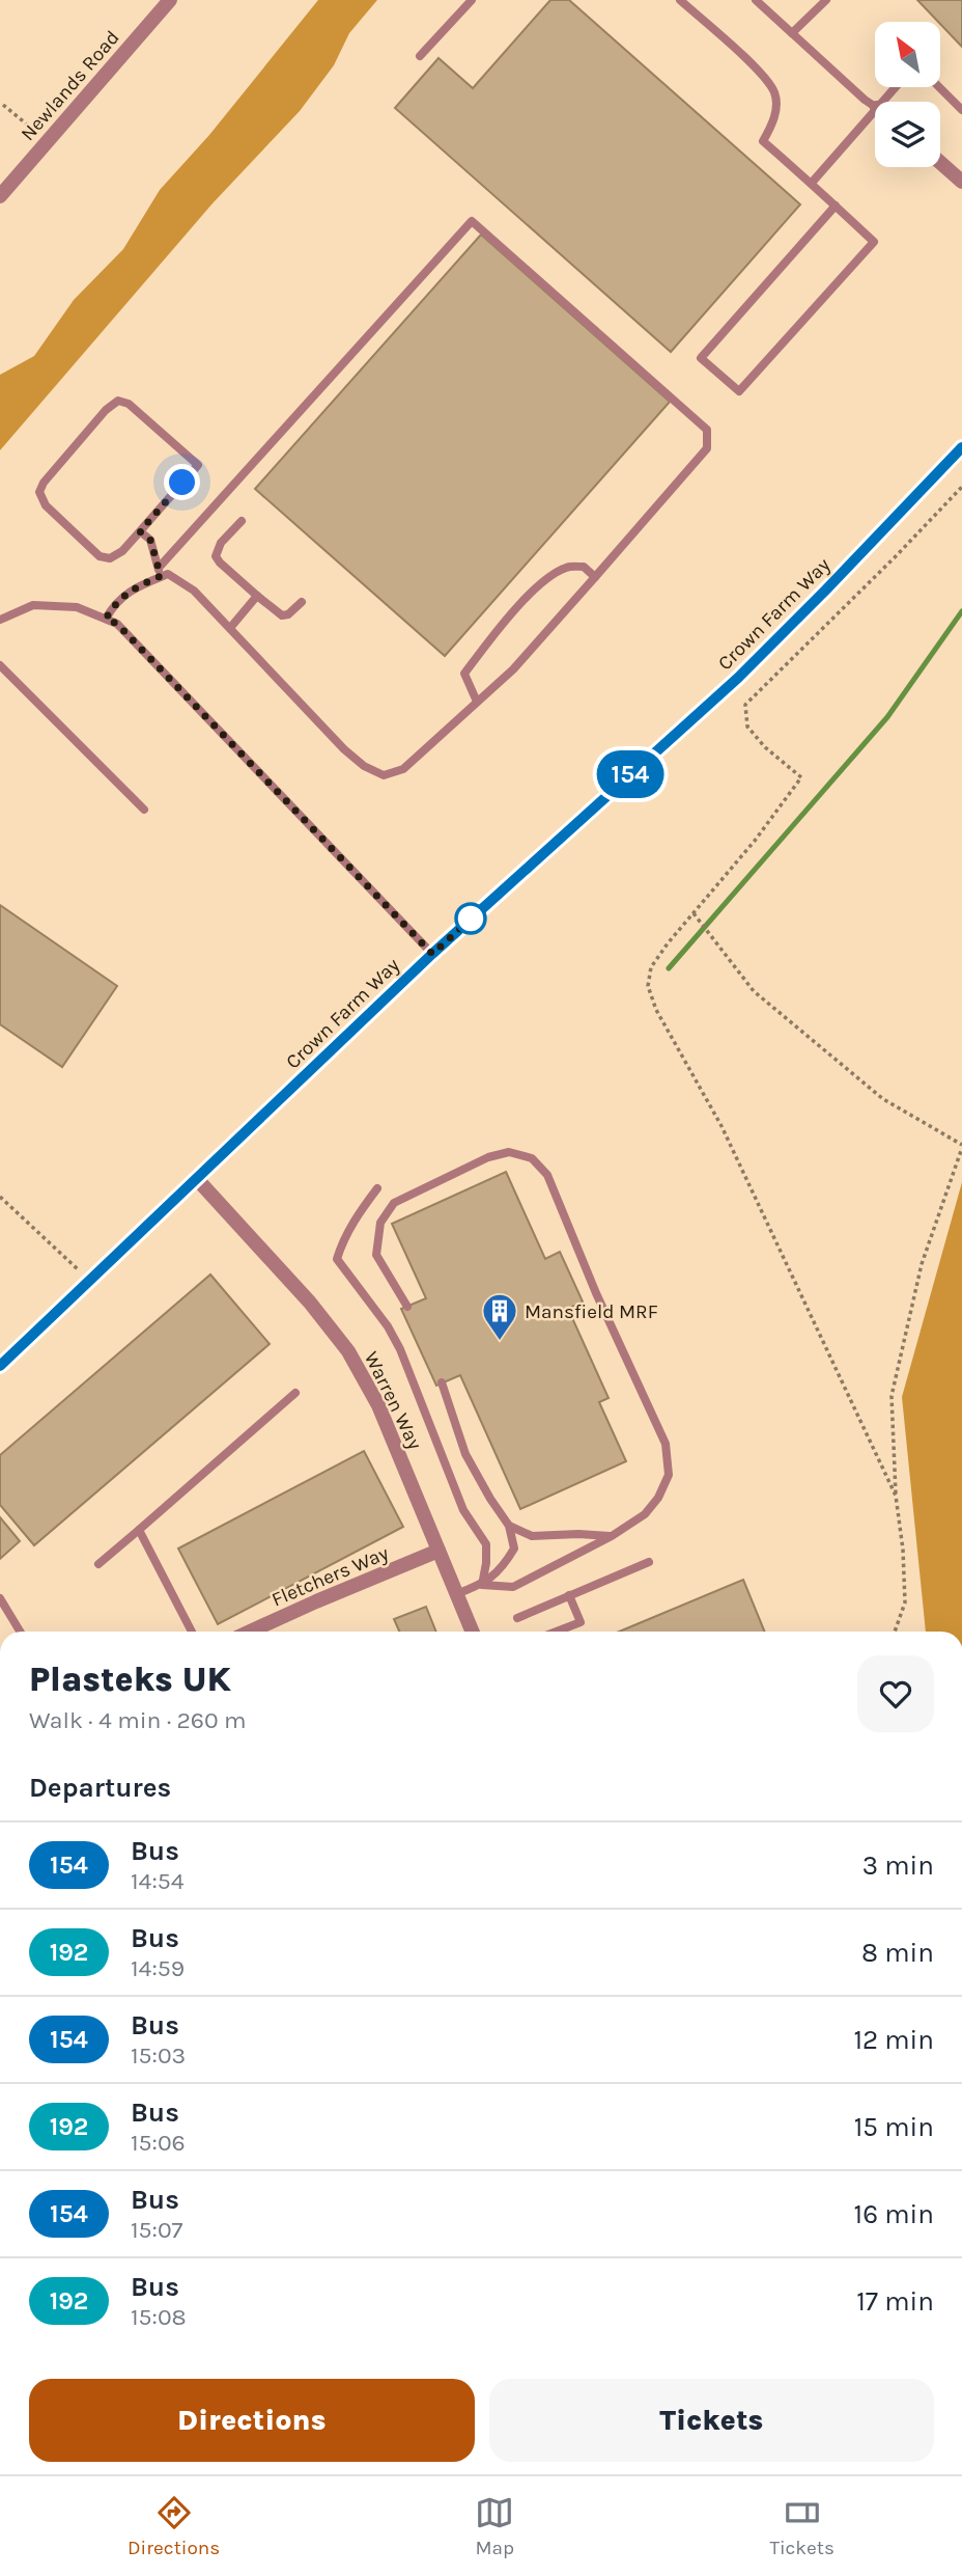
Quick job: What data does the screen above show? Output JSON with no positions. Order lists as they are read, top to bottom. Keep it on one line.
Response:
{"streets":{"street":["Newlands Road","Crown Farm Way","Warren Way","Fletchers Way"]},"crossings":[["Crown Farm Way","Warren Way"],["Warren Way","Fletchers Way"]],"places":{"building":["Mansfield MRF"]},"lines":["bus line 154"],"north":"top left","page":{"on_map":"154","heading":[["Plasteks UK","Walk · 4 min · 260 m"],"Departures"],"list":[{"mark":"154","name":"Bus","note":"14:54","value":"3 min"},{"mark":"192","name":"Bus","note":"14:59","value":"8 min"},{"mark":"154","name":"Bus","note":"15:03","value":"12 min"},{"mark":"192","name":"Bus","note":"15:06","value":"15 min"},{"mark":"154","name":"Bus","note":"15:07","value":"16 min"},{"mark":"192","name":"Bus","note":"15:08","value":"17 min"}],"buttons":["Directions","Tickets"],"tabs":["Directions","Map","Tickets"]}}
